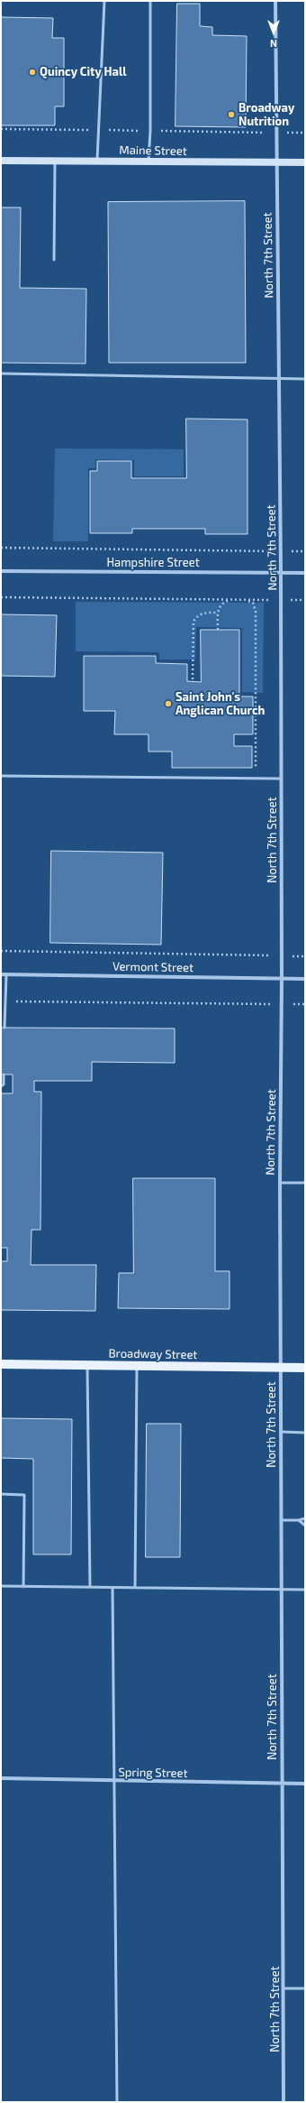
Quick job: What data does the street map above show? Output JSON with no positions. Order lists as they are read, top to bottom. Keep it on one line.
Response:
{"streets":{"main road":["Broadway Street"],"street":["Maine Street","North 7th Street","Hampshire Street","Vermont Street","Spring Street"]},"crossings":[["Maine Street","North 7th Street"],["North 7th Street","Hampshire Street"],["North 7th Street","Vermont Street"],["North 7th Street","Broadway Street"],["North 7th Street","Spring Street"]],"places":["Quincy City Hall","Broadway Nutrition","Saint John's Anglican Church"],"north":"bottom"}
